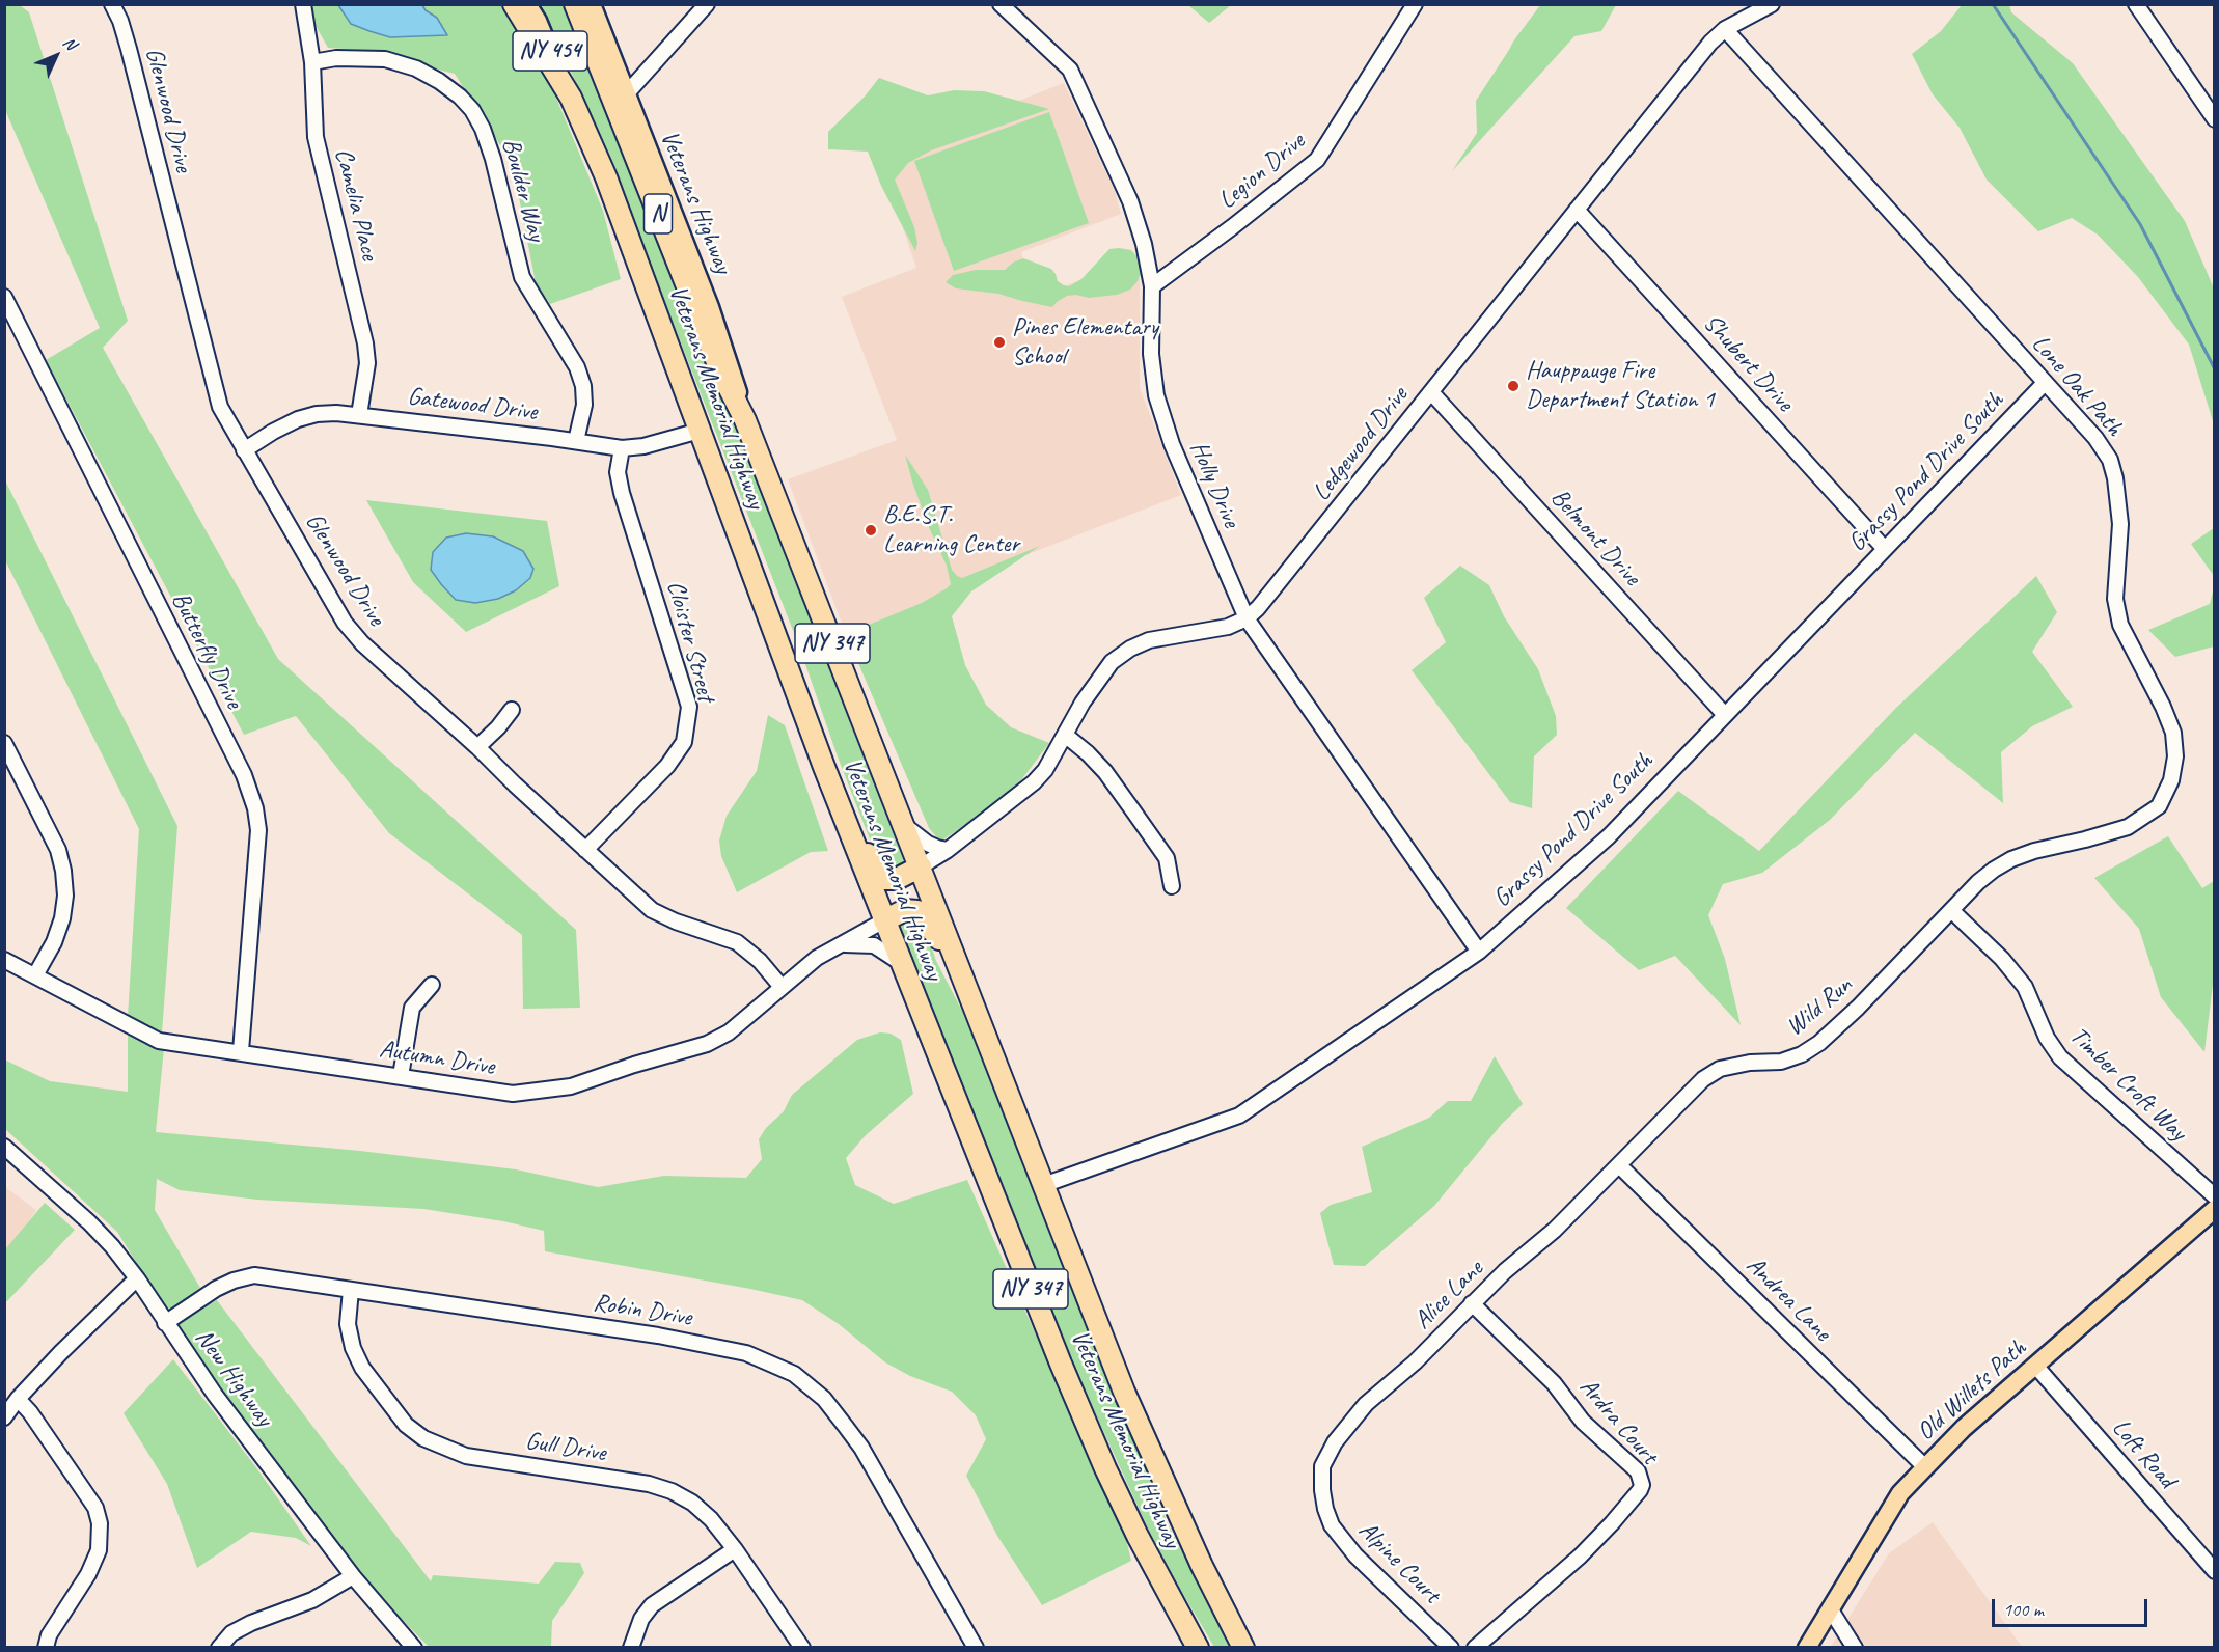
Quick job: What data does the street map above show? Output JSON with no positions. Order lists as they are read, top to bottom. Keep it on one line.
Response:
{"streets":{"highway":["N","Veterans Memorial Highway","NY 347"],"main road":["NY 454","Veterans Highway","Old Willets Path"],"street":["Glenwood Drive","Legion Drive","Boulder Way","Camelia Place","Shubert Drive","Lone Oak Path","Gatewood Drive","Ledgewood Drive","Grassy Pond Drive South","Holly Drive","Belmont Drive","Cloister Street","Butterfly Drive","Wild Run","Autumn Drive","Timber Croft Way","Alice Lane","Andrea Lane","Robin Drive","New Highway","Ardra Court","Gull Drive","Loft Road","Alpine Court"]},"crossings":[["NY 454","Veterans Memorial Highway"],["Glenwood Drive","Gatewood Drive"],["Glenwood Drive","Cloister Street"],["Glenwood Drive","Autumn Drive"],["Legion Drive","Holly Drive"],["Boulder Way","Camelia Place"],["Boulder Way","Gatewood Drive"],["Veterans Highway","N"],["Veterans Highway","Veterans Memorial Highway"],["Camelia Place","Gatewood Drive"],["N","Veterans Memorial Highway"],["Shubert Drive","Ledgewood Drive"],["Shubert Drive","Grassy Pond Drive South"],["Lone Oak Path","Ledgewood Drive"],["Lone Oak Path","Grassy Pond Drive South"],["Lone Oak Path","Wild Run"],["Veterans Memorial Highway","Gatewood Drive"],["Veterans Memorial Highway","Ledgewood Drive"],["Veterans Memorial Highway","Grassy Pond Drive South"],["Veterans Memorial Highway","Autumn Drive"],["Gatewood Drive","Cloister Street"],["Ledgewood Drive","Holly Drive"],["Ledgewood Drive","Belmont Drive"],["Grassy Pond Drive South","Holly Drive"],["Grassy Pond Drive South","Belmont Drive"],["Butterfly Drive","Autumn Drive"],["Wild Run","Timber Croft Way"],["Wild Run","Alice Lane"],["Wild Run","Andrea Lane"],["Alice Lane","Andrea Lane"],["Alice Lane","Ardra Court"],["Alice Lane","Alpine Court"],["Andrea Lane","Old Willets Path"],["Robin Drive","New Highway"],["Robin Drive","Gull Drive"],["Old Willets Path","Loft Road"]],"places":["Pines Elementary School","Hauppauge Fire Department Station 1","B.E.S.T. Learning Center"],"scale_bar":"100 m","north":"top right"}
